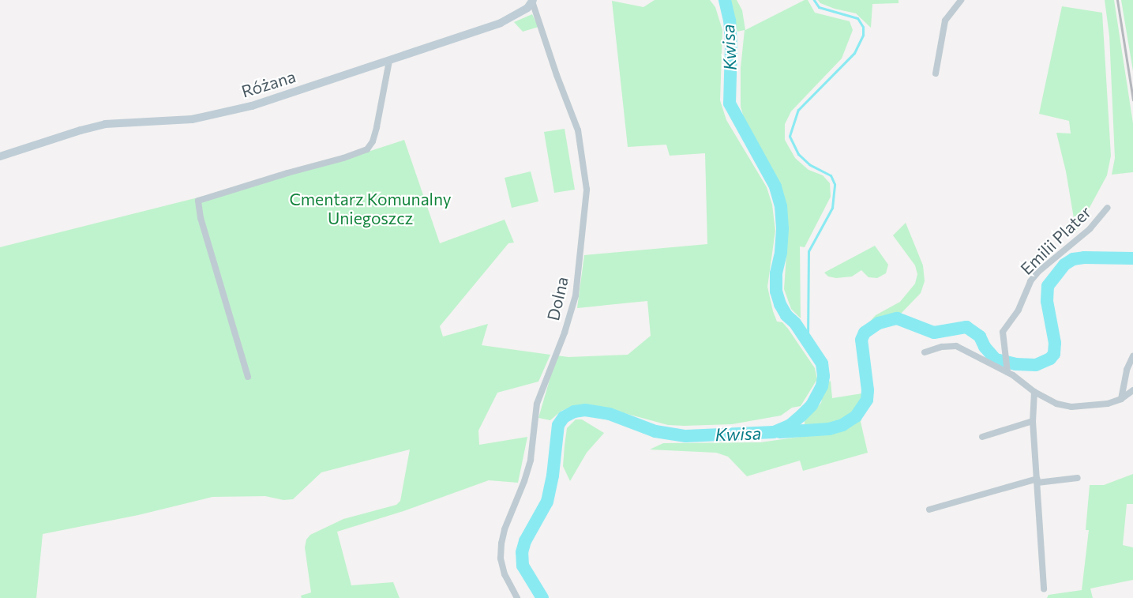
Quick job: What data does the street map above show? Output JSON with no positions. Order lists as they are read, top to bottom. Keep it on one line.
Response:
{"streets":{"street":["Różana","Emilii Plater","Dolna"]},"crossings":[["Różana","Dolna"]],"water":["Kwisa"],"parks":["Cmentarz Komunalny Uniegoszcz"]}
